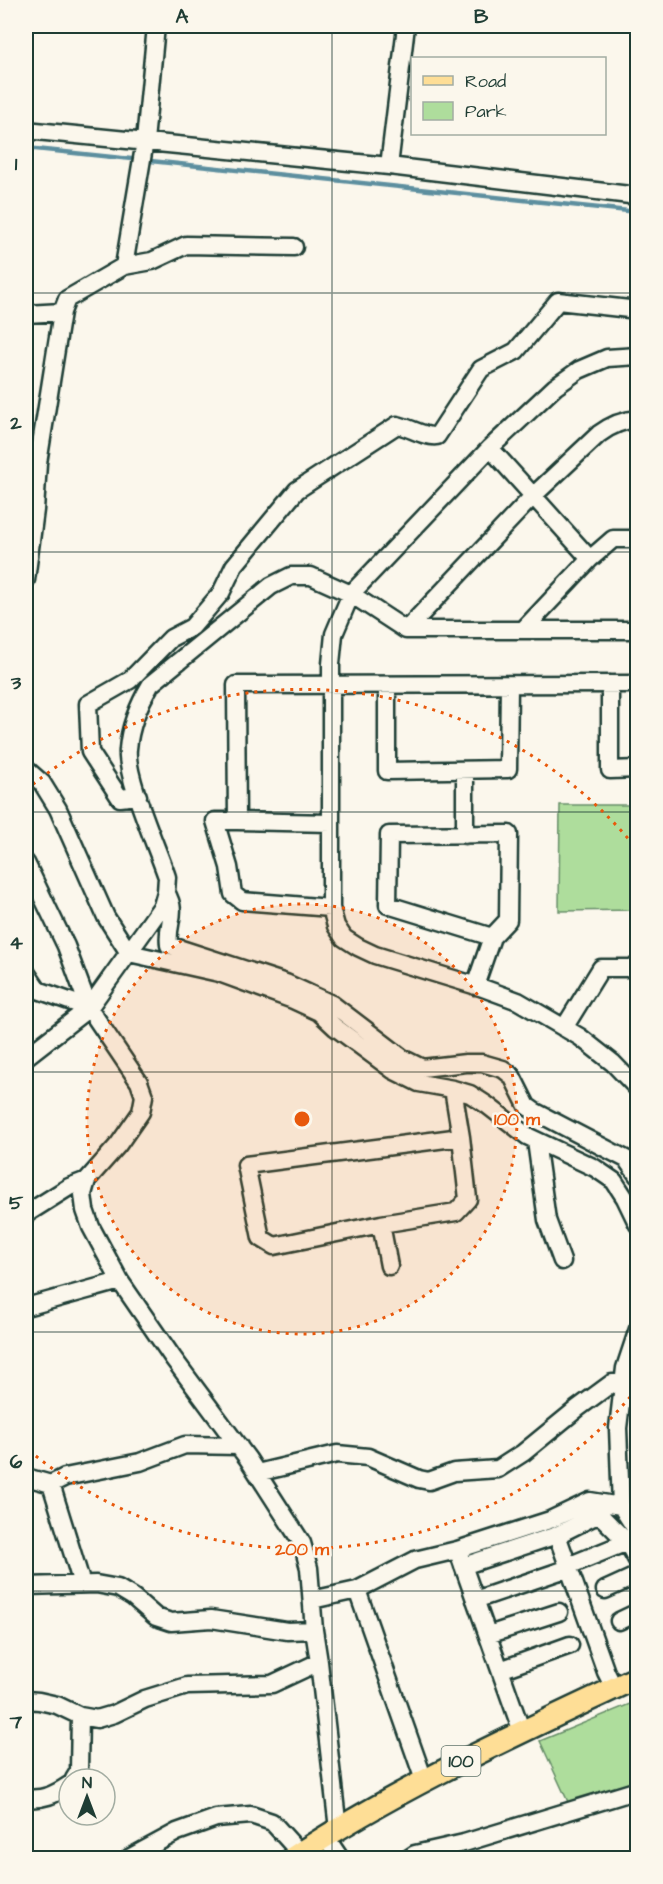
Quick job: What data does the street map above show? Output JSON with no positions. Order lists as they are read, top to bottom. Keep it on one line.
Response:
{"streets":{"main road":["100"]},"legend":["Road","Park"],"north":"top","grid":{"columns":["A","B"],"rows":["1","2","3","4","5","6","7"]},"rings":["100 m","200 m"]}
